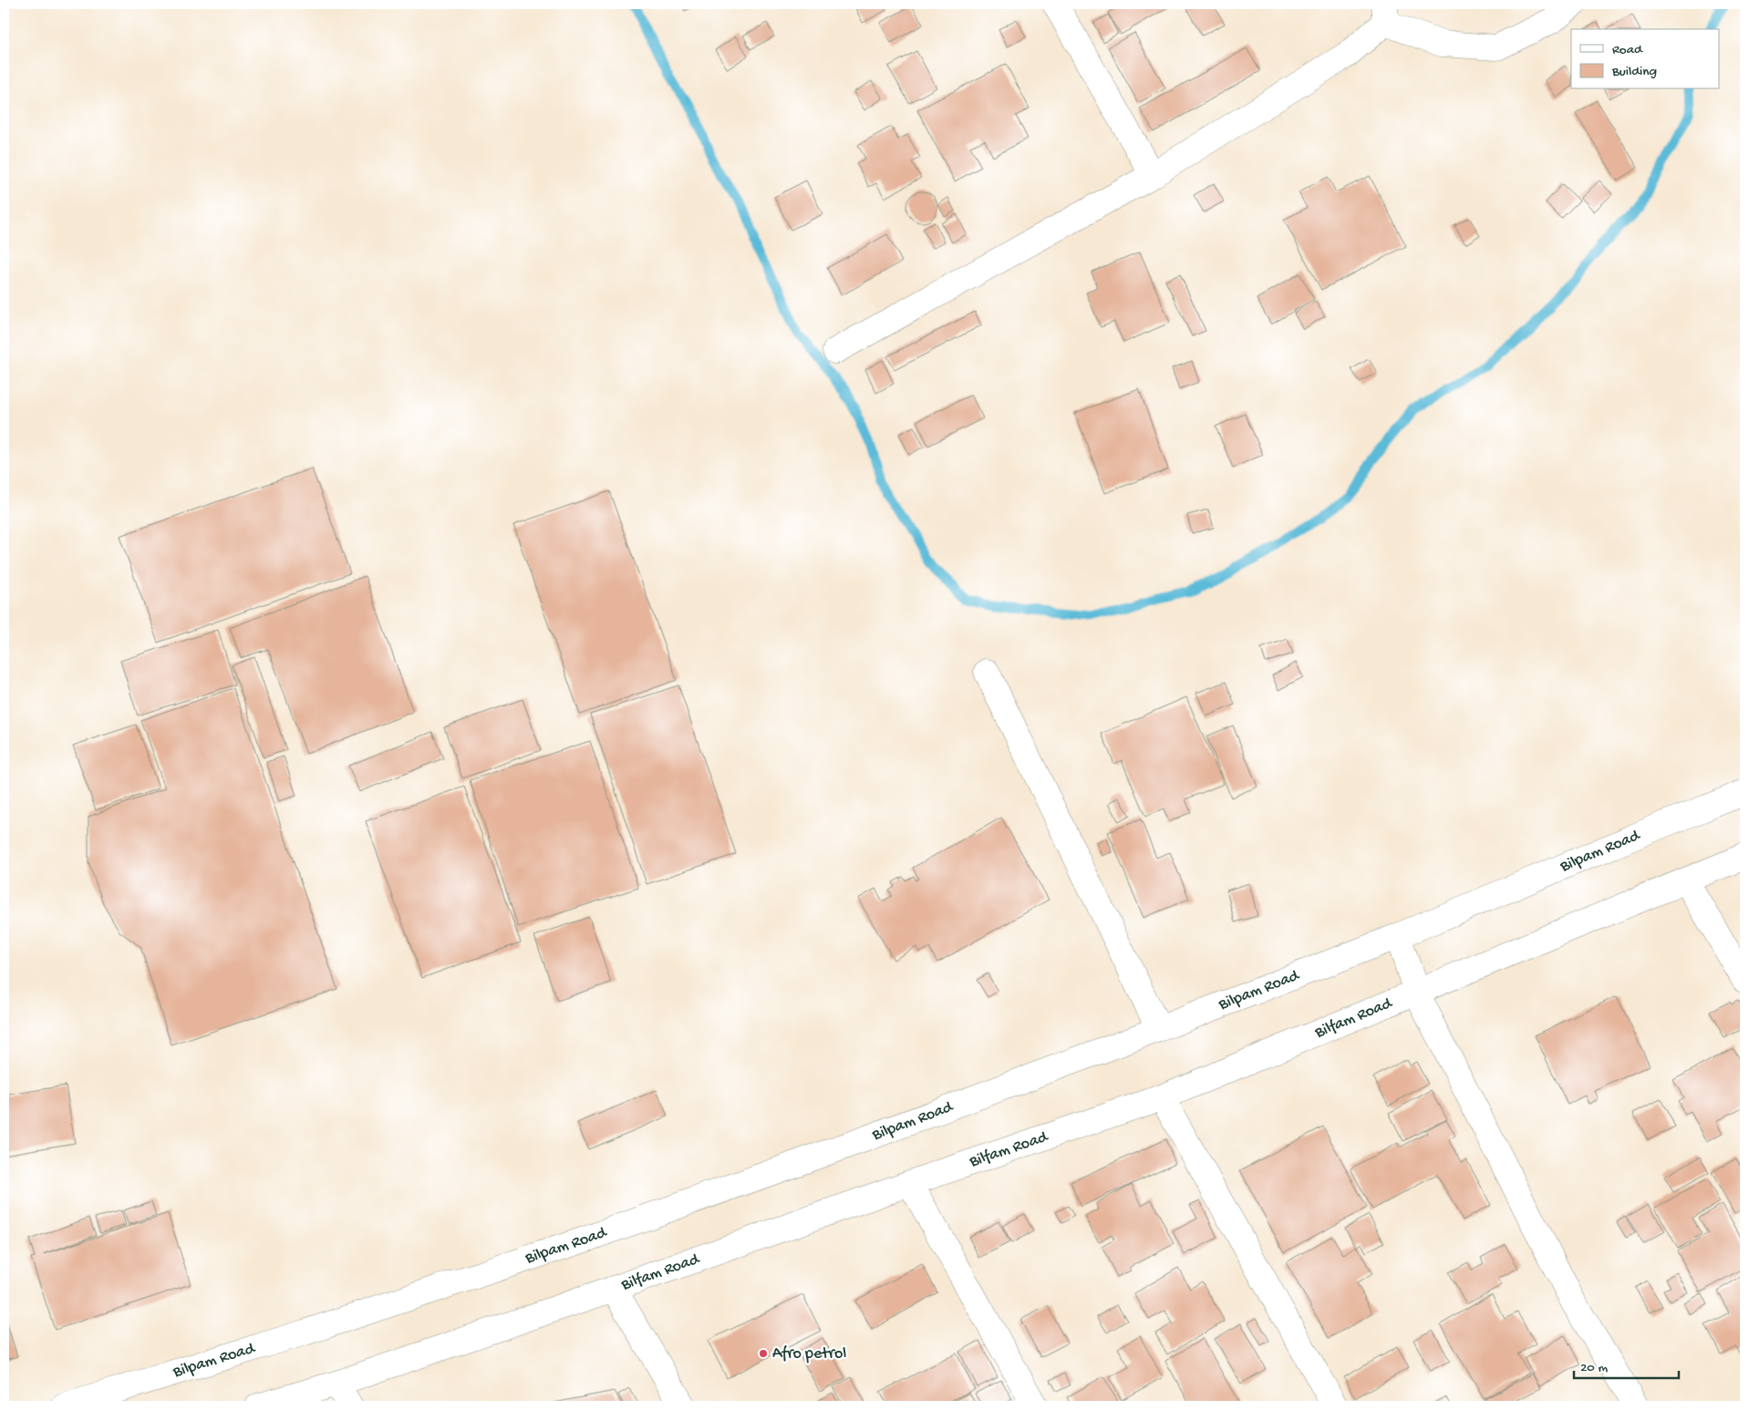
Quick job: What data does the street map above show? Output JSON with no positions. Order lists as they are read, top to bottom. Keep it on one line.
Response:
{"streets":{"main road":["Bilpam Road","Bilfam Road"]},"places":["Afro petrol"],"legend":["Road","Building"],"scale_bar":"20 m"}
